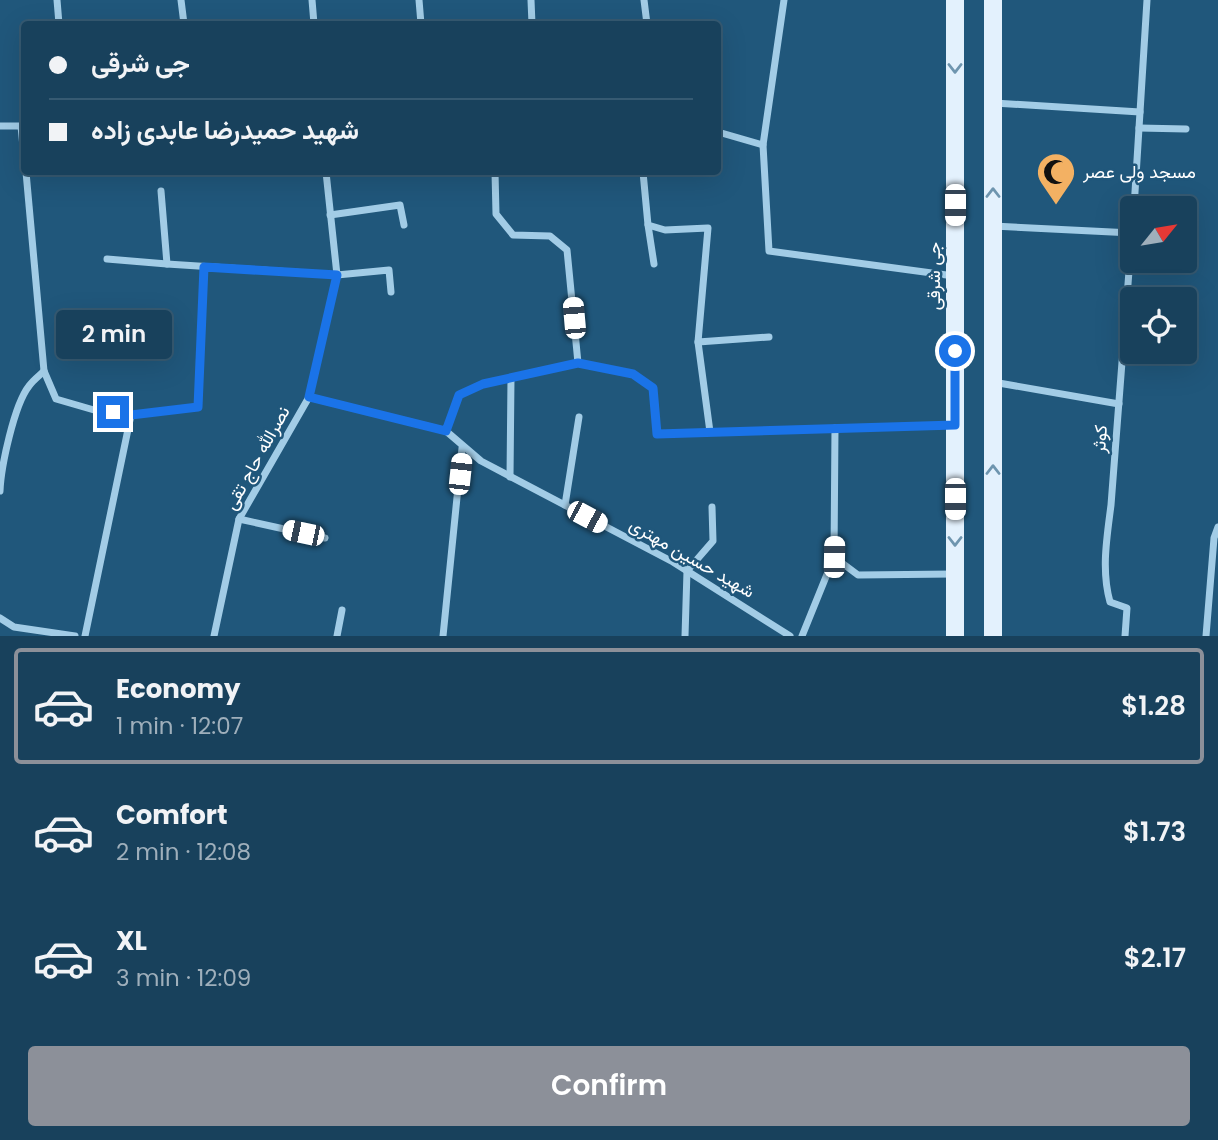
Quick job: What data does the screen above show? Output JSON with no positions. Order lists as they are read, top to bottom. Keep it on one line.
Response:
{"streets":{"main road":["جی شرقی"],"street":["کوثر","نصرالله حاج تقی","شهید حسین مهتری"]},"crossings":[["نصرالله حاج تقی","شهید حسین مهتری"]],"places":{"mosque":["مسجد ولی عصر"]},"north":"top right","page":{"banner":["جی شرقی","شهید حمیدرضا عابدی زاده"],"bubble":"2 min","list":[{"name":"Economy","note":"1 min · 12:07","value":"$1.28"},{"name":"Comfort","note":"2 min · 12:08","value":"$1.73"},{"name":"XL","note":"3 min · 12:09","value":"$2.17"}],"buttons":"Confirm"}}
